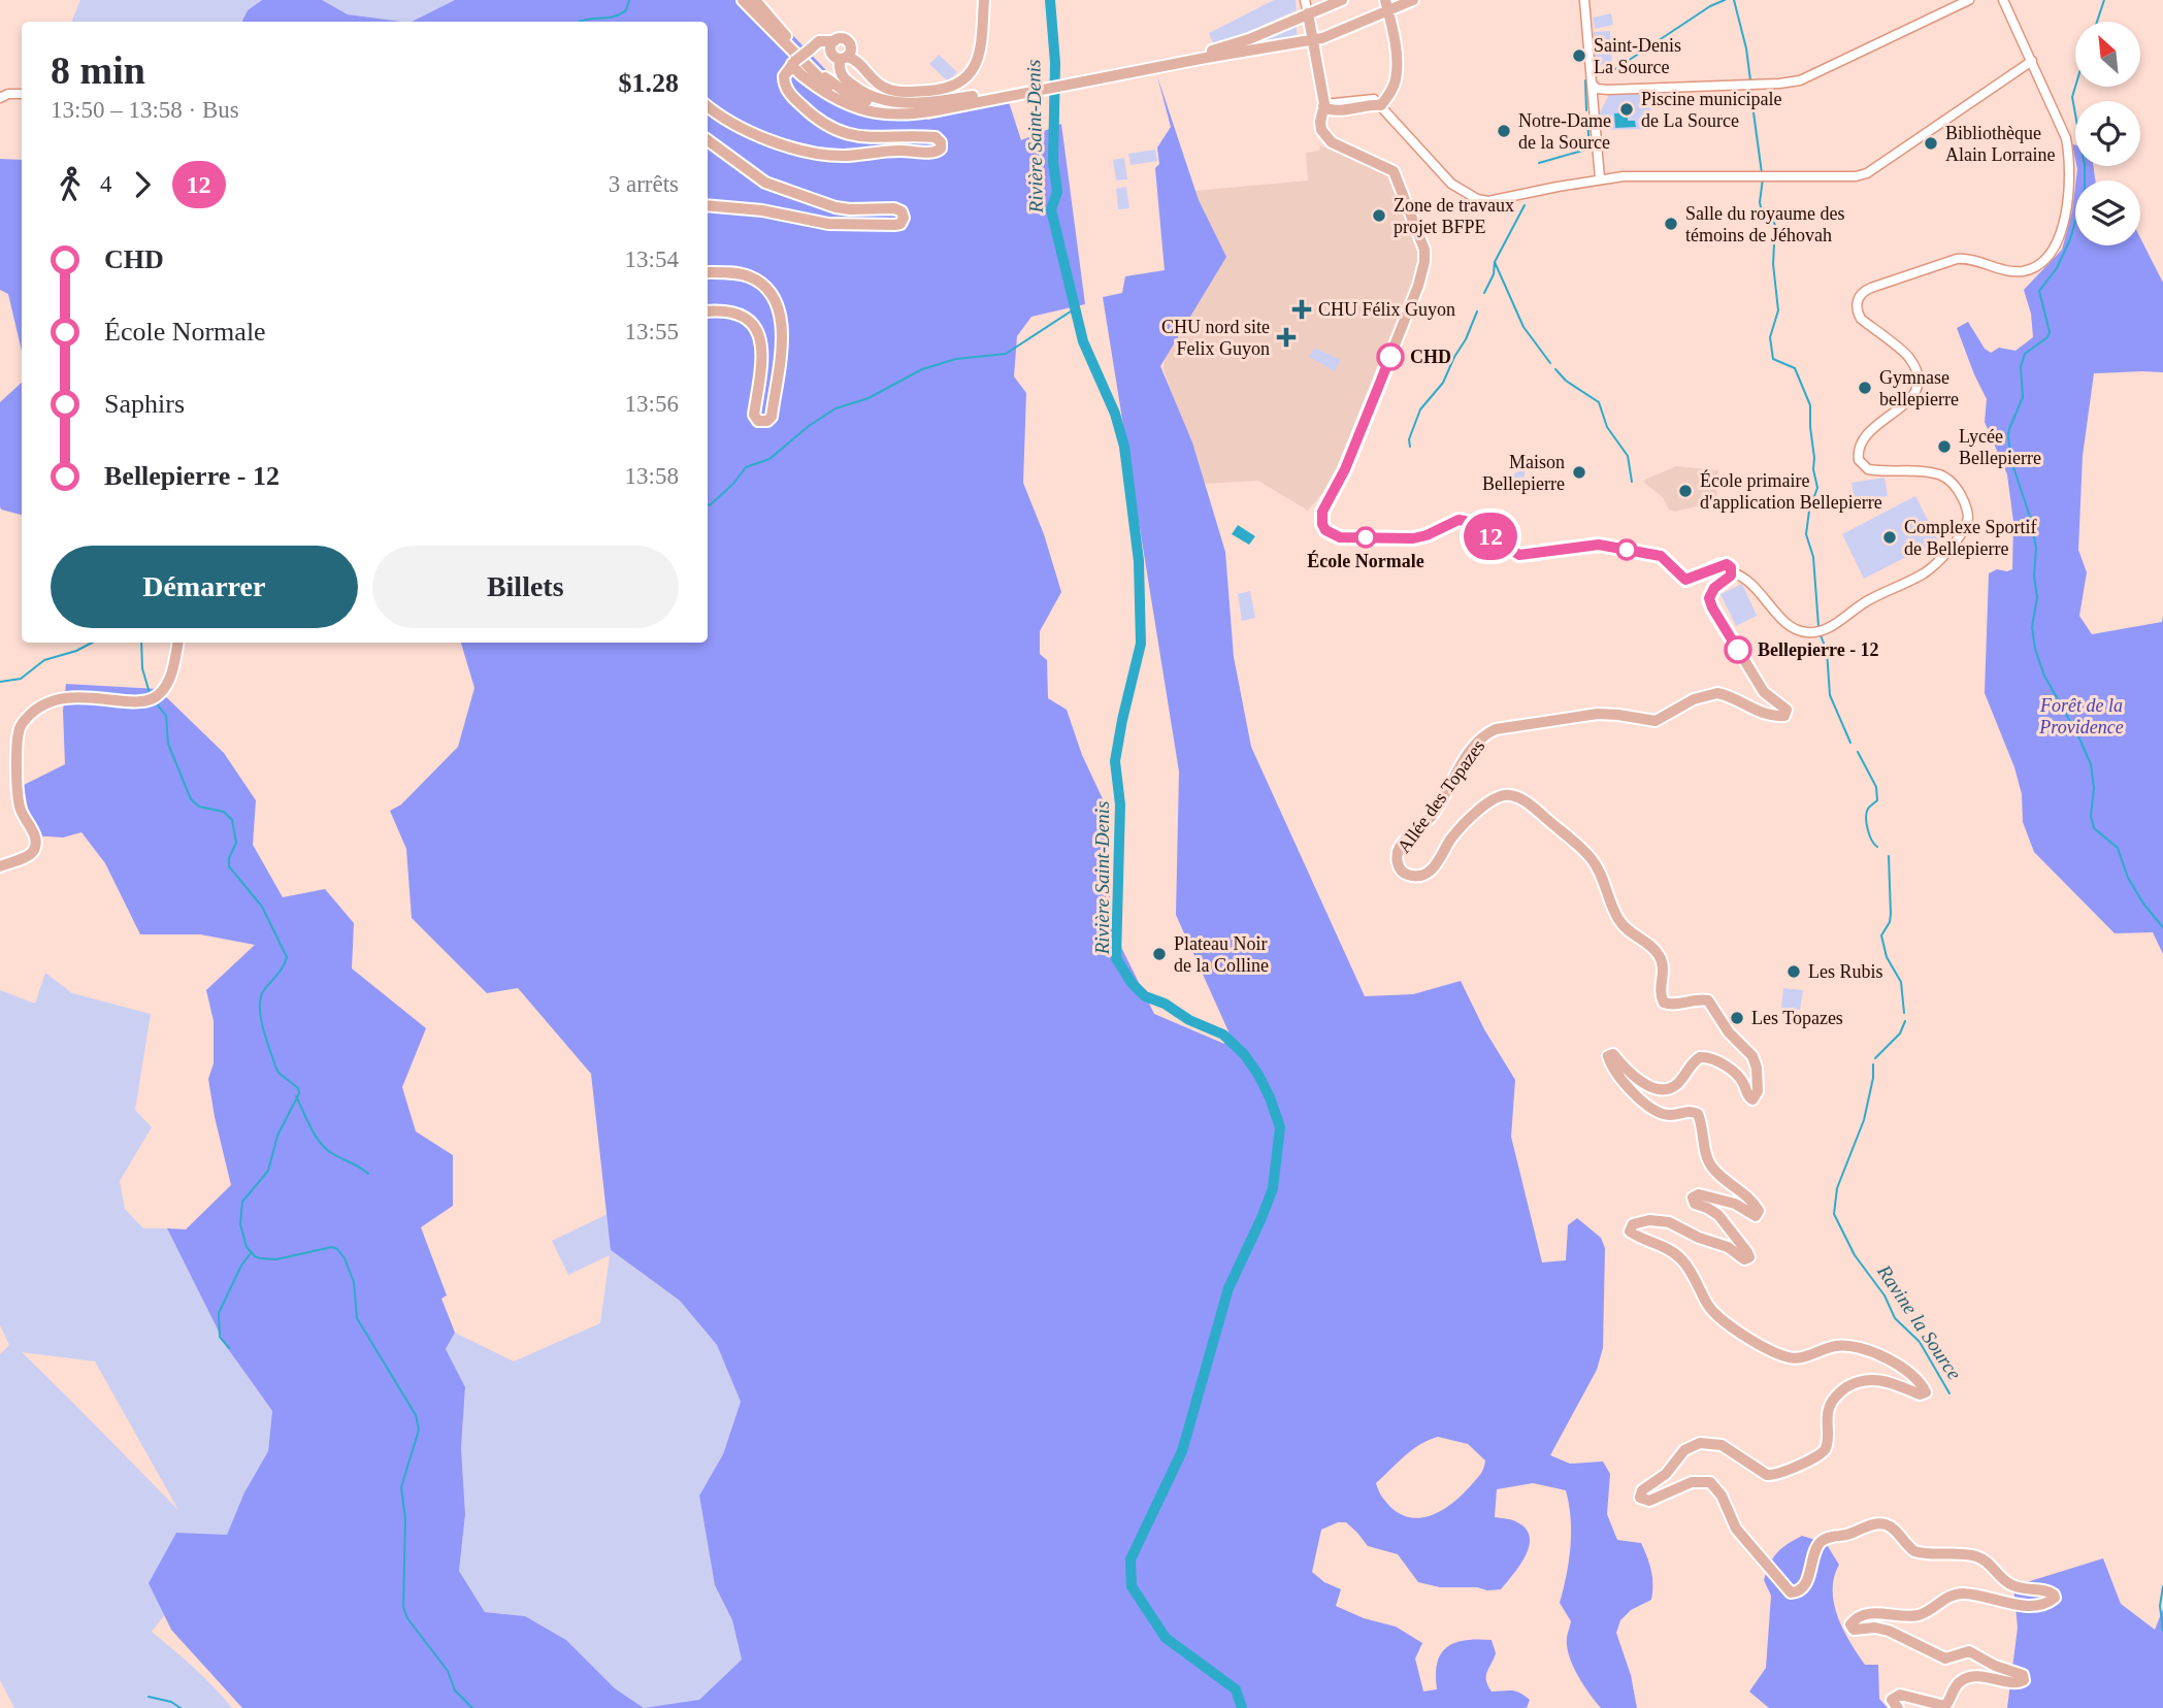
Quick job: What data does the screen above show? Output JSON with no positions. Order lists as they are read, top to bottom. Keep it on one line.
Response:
{"streets":{"main road":["Allée des Topazes"]},"water":["Rivière Saint-Denis","Ravine la Source"],"parks":["Forêt de la Providence"],"places":{"other":["Saint-Denis La Source","Piscine municipale de La Source","Notre-Dame de la Source","Bibliothèque Alain Lorraine","Zone de travaux projet BFPE","Salle du royaume des témoins de Jéhovah","CHD","Gymnase bellepierre","Lycée Bellepierre","Maison Bellepierre","École primaire d'application Bellepierre","École Normale","Complexe Sportif de Bellepierre","Bellepierre - 12","Plateau Noir de la Colline","Les Rubis","Les Topazes"],"health":["CHU Félix Guyon","CHU nord site Felix Guyon"]},"lines":["bus line 12"],"north":"top left","page":{"on_map":"12","heading":["8 min","13:50 – 13:58 · Bus","$1.28"],"legs":["4","12","3 arrêts"],"list":[{"name":"CHD","value":"13:54"},{"name":"École Normale","value":"13:55"},{"name":"Saphirs","value":"13:56"},{"name":"Bellepierre - 12","value":"13:58"}],"buttons":["Démarrer","Billets"]}}
